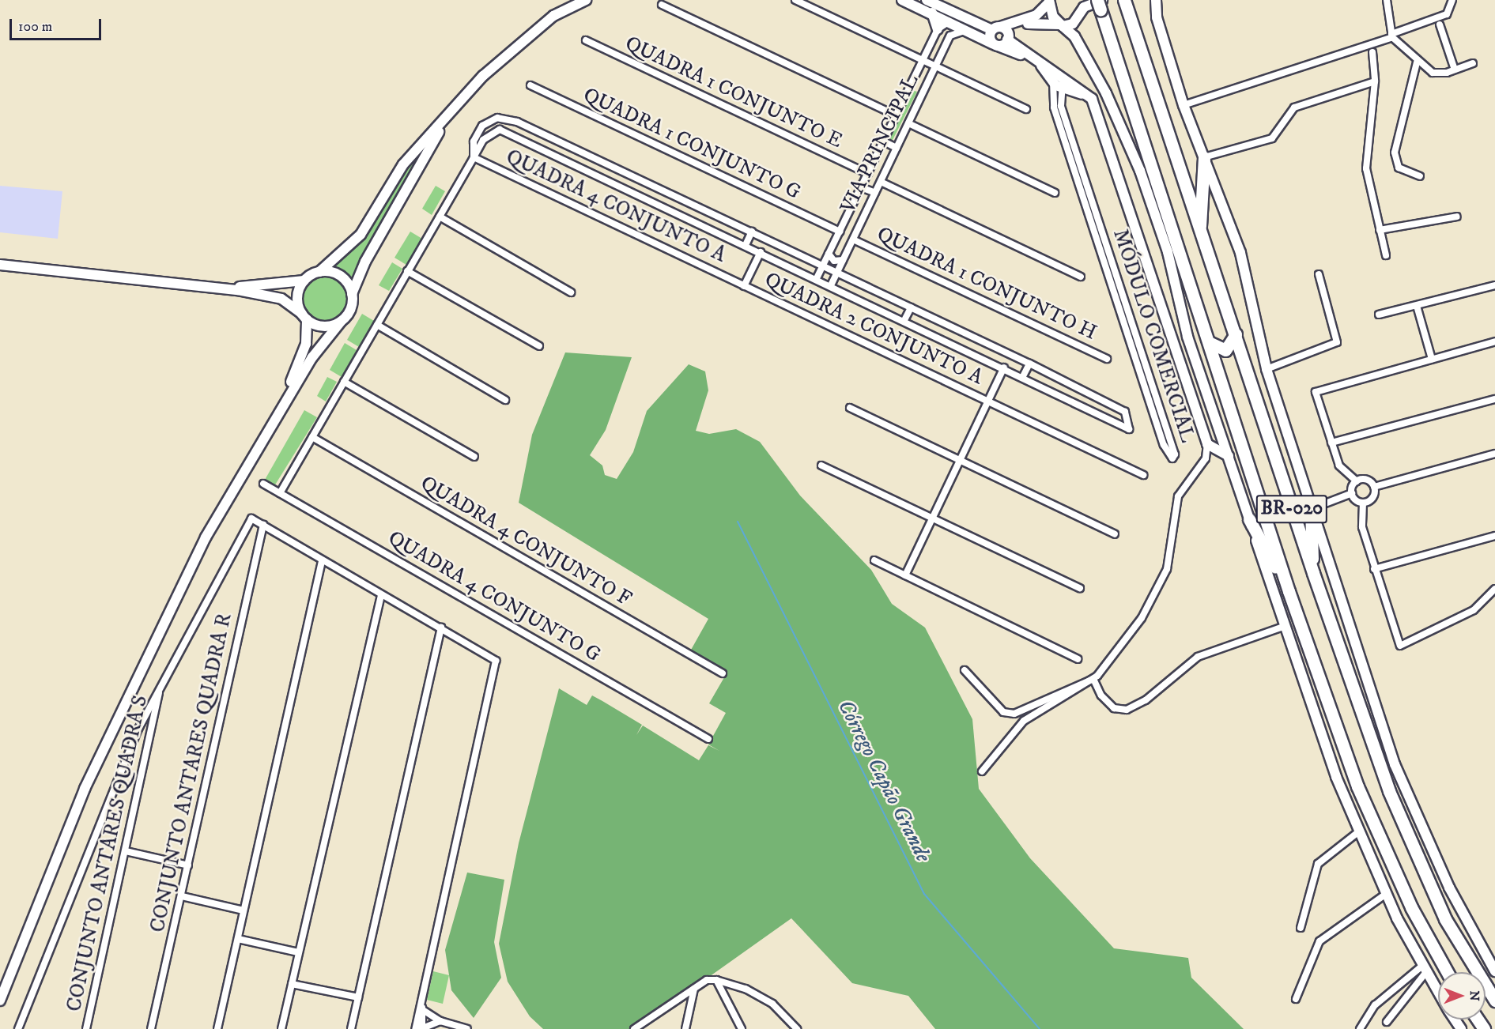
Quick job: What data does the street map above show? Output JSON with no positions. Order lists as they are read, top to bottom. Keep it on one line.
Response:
{"streets":{"highway":["BR-020"],"main road":["MÓDULO COMERCIAL"],"street":["QUADRA 1 CONJUNTO E","QUADRA 1 CONJUNTO G","VIA PRINCIPAL","QUADRA 4 CONJUNTO A","QUADRA 1 CONJUNTO H","QUADRA 2 CONJUNTO A","QUADRA 4 CONJUNTO F","QUADRA 4 CONJUNTO G","CONJUNTO ANTARES QUADRA R","CONJUNTO ANTARES QUADRA S"]},"crossings":[["QUADRA 1 CONJUNTO E","VIA PRINCIPAL"],["QUADRA 1 CONJUNTO G","VIA PRINCIPAL"],["VIA PRINCIPAL","QUADRA 1 CONJUNTO H"],["VIA PRINCIPAL","MÓDULO COMERCIAL"],["QUADRA 4 CONJUNTO A","QUADRA 2 CONJUNTO A"]],"water":["Córrego Capão Grande"],"scale_bar":"100 m","north":"right"}
